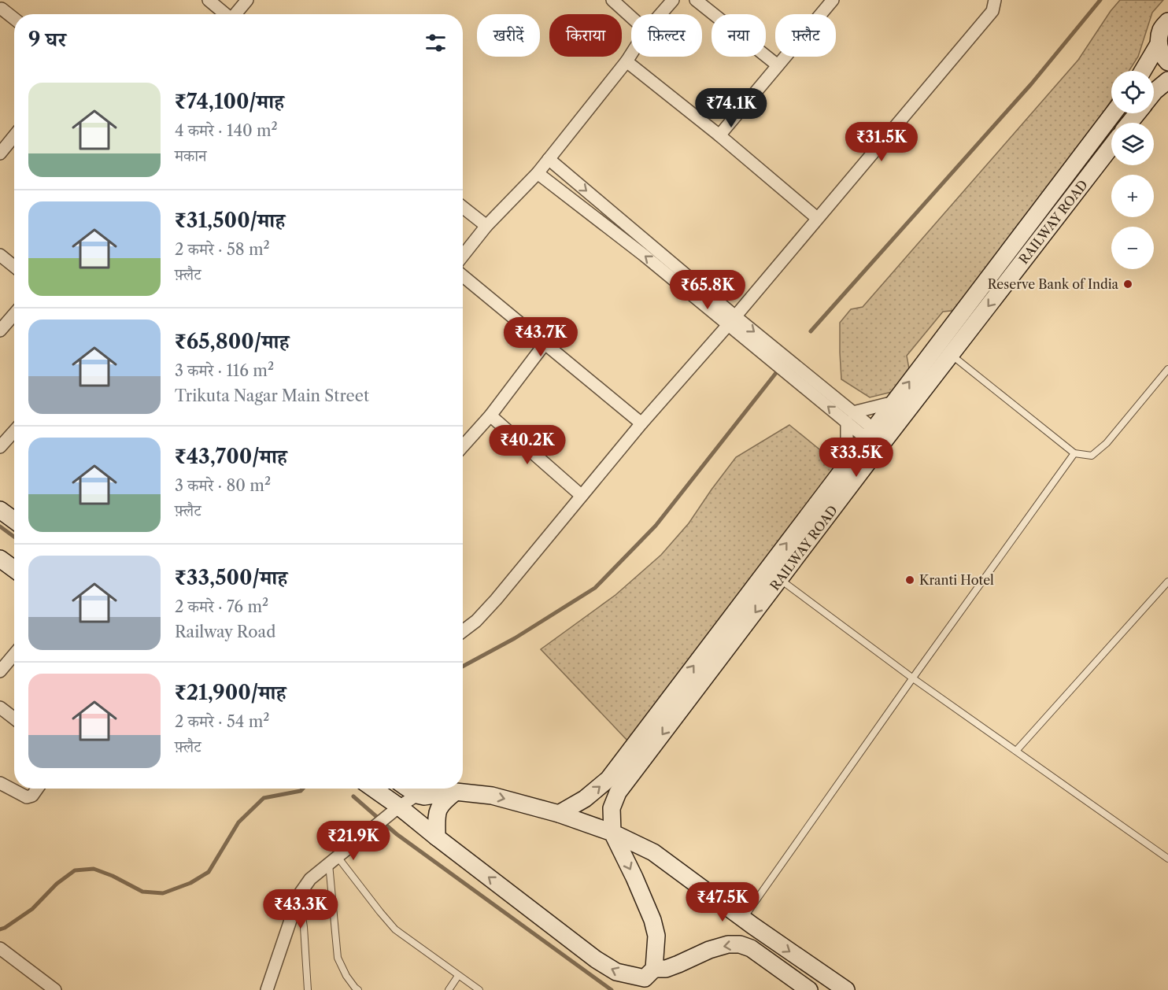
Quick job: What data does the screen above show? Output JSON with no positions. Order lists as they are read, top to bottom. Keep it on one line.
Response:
{"streets":{"main road":["RAILWAY ROAD"]},"places":["Reserve Bank of India","Kranti Hotel"],"page":{"chip":["खरीदें","किराया","फ़िल्टर","नया","फ़्लैट"],"heading":"9 घर","map_buttons":["+","−"],"list":[{"name":"₹74,100/माह","note":"4 कमरे · 140 m² · मकान"},{"name":"₹31,500/माह","note":"2 कमरे · 58 m² · फ़्लैट"},{"name":"₹65,800/माह","note":"3 कमरे · 116 m² · Trikuta Nagar Main Street"},{"name":"₹43,700/माह","note":"3 कमरे · 80 m² · फ़्लैट"},{"name":"₹33,500/माह","note":"2 कमरे · 76 m² · Railway Road"},{"name":"₹21,900/माह","note":"2 कमरे · 54 m² · फ़्लैट"}],"price":["₹74.1K","₹31.5K","₹65.8K","₹43.7K","₹40.2K","₹33.5K","₹21.9K","₹47.5K","₹43.3K"]}}
